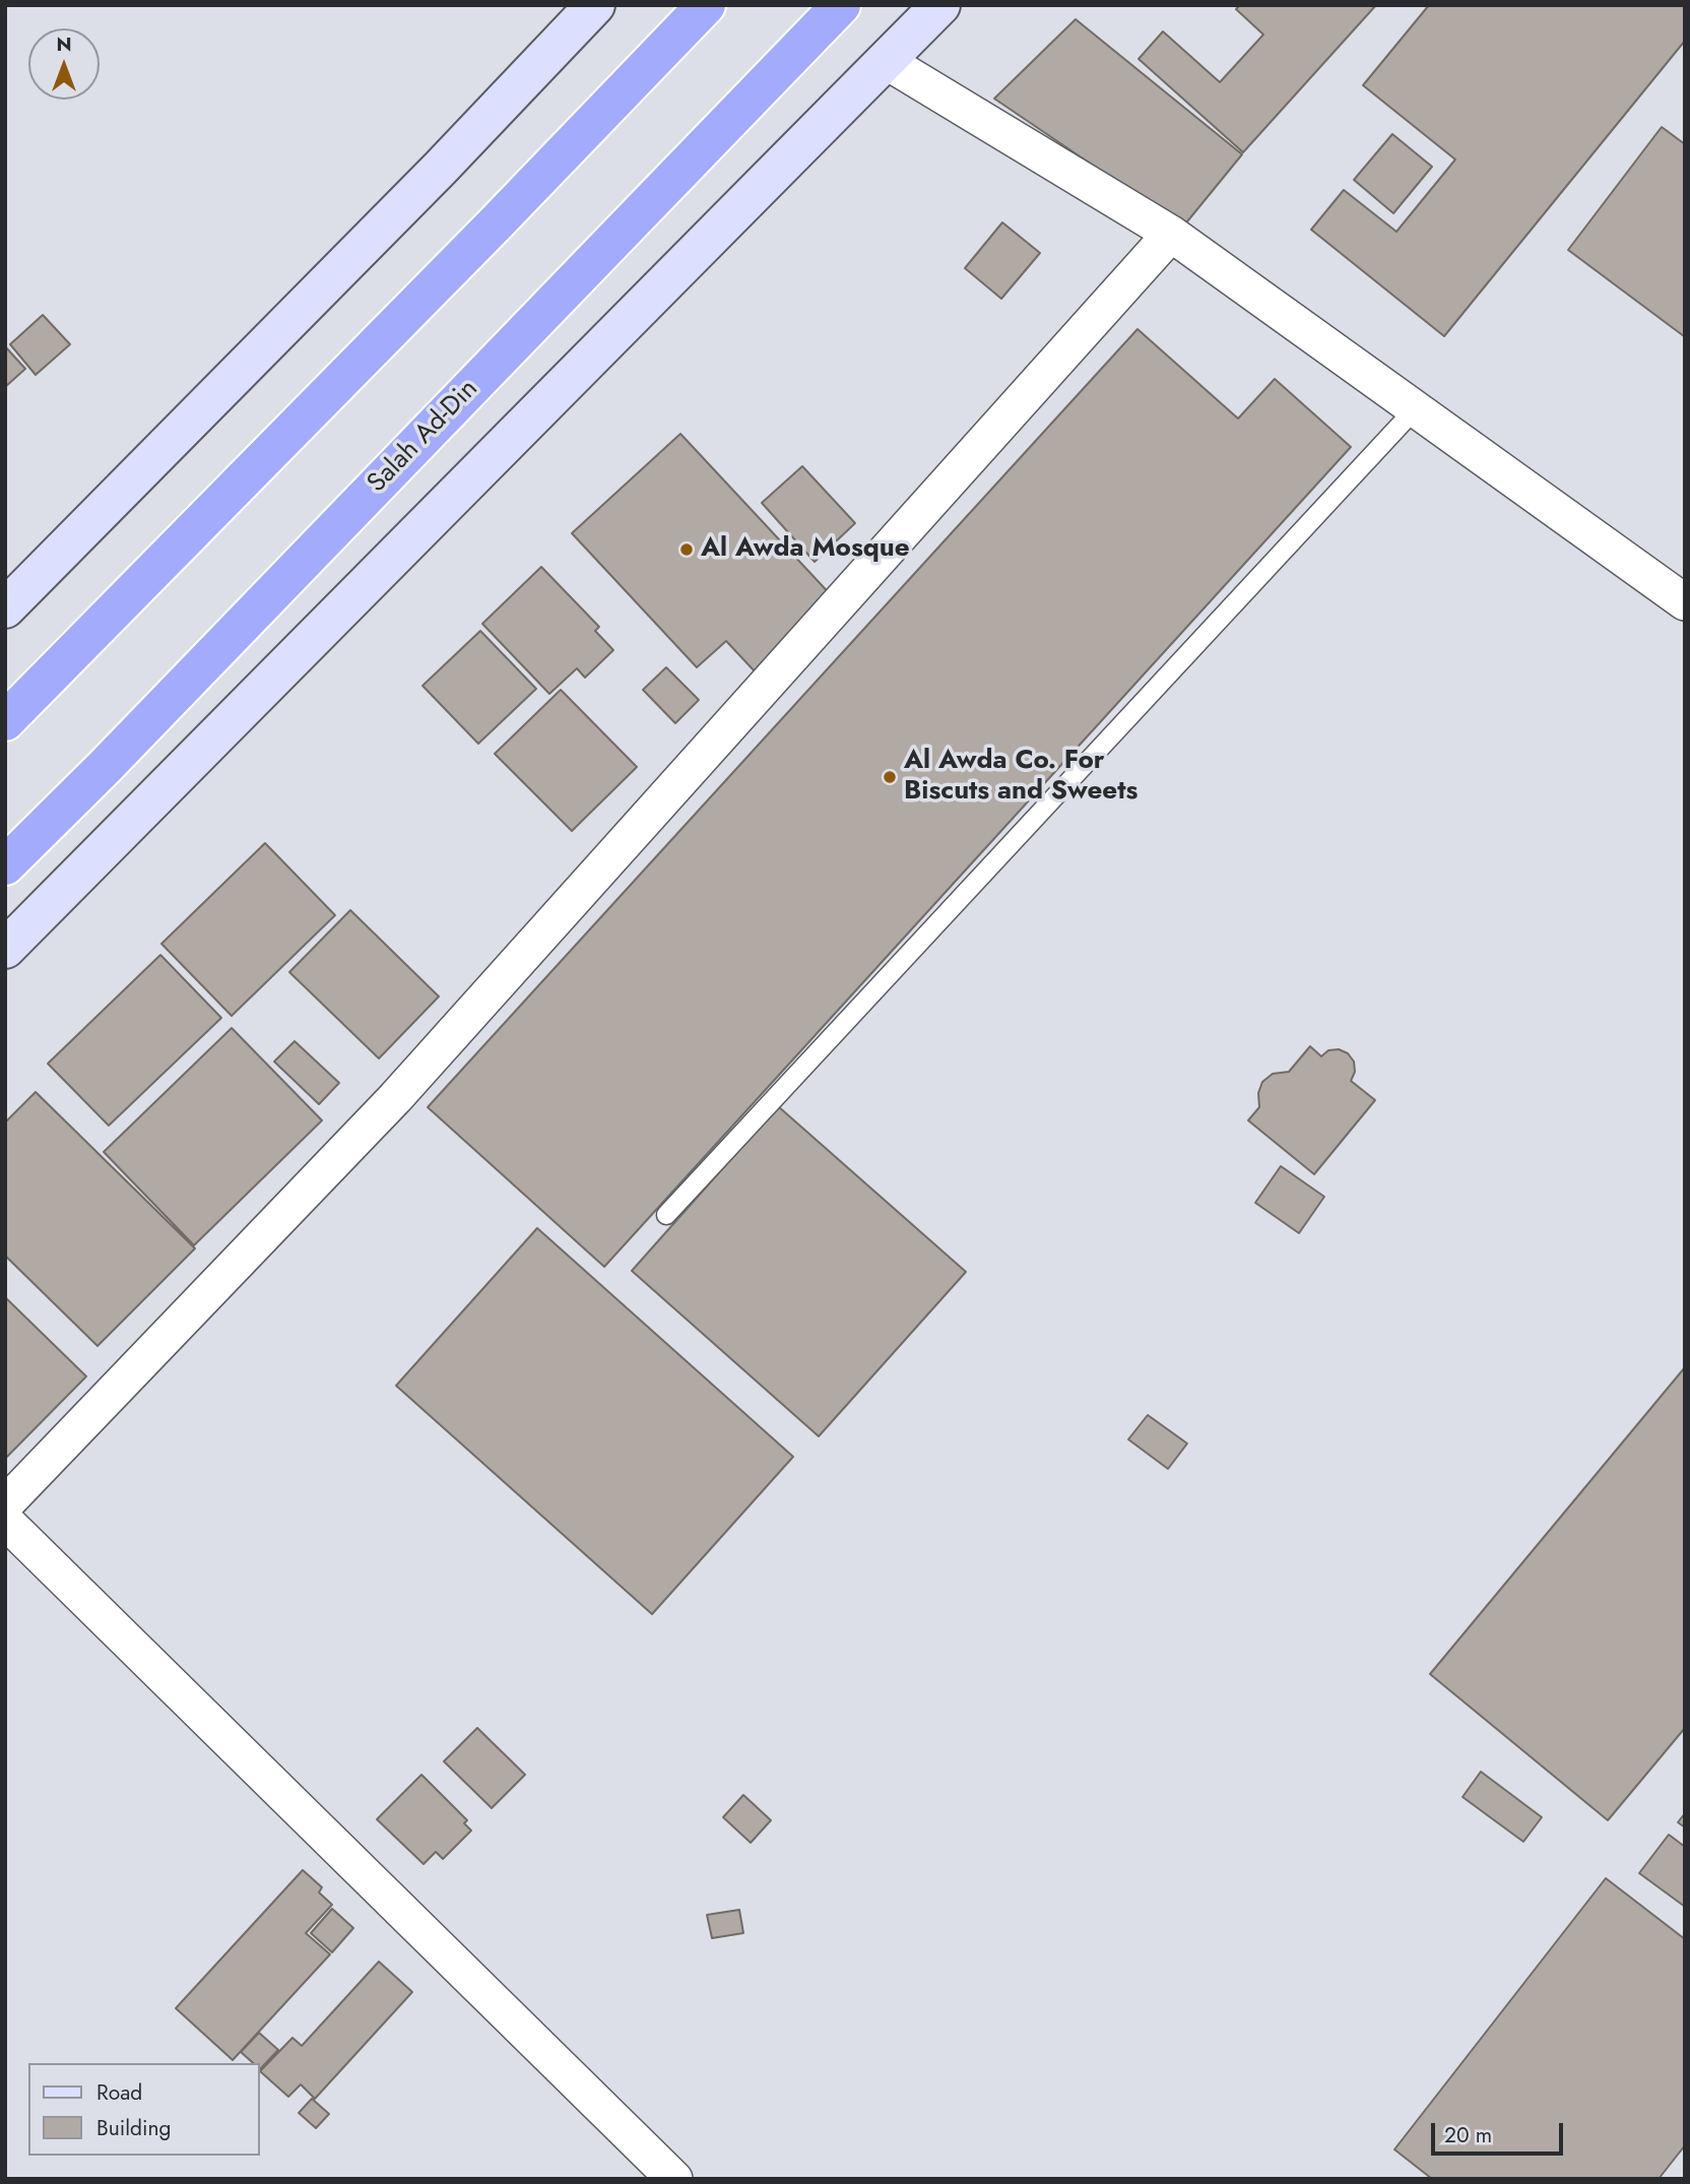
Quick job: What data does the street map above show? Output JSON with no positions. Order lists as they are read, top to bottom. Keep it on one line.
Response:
{"streets":{"highway":["Salah Ad-Din"]},"places":["Al Awda Mosque","Al Awda Co. For Biscuts and Sweets"],"legend":["Road","Building"],"scale_bar":"20 m","north":"top"}
